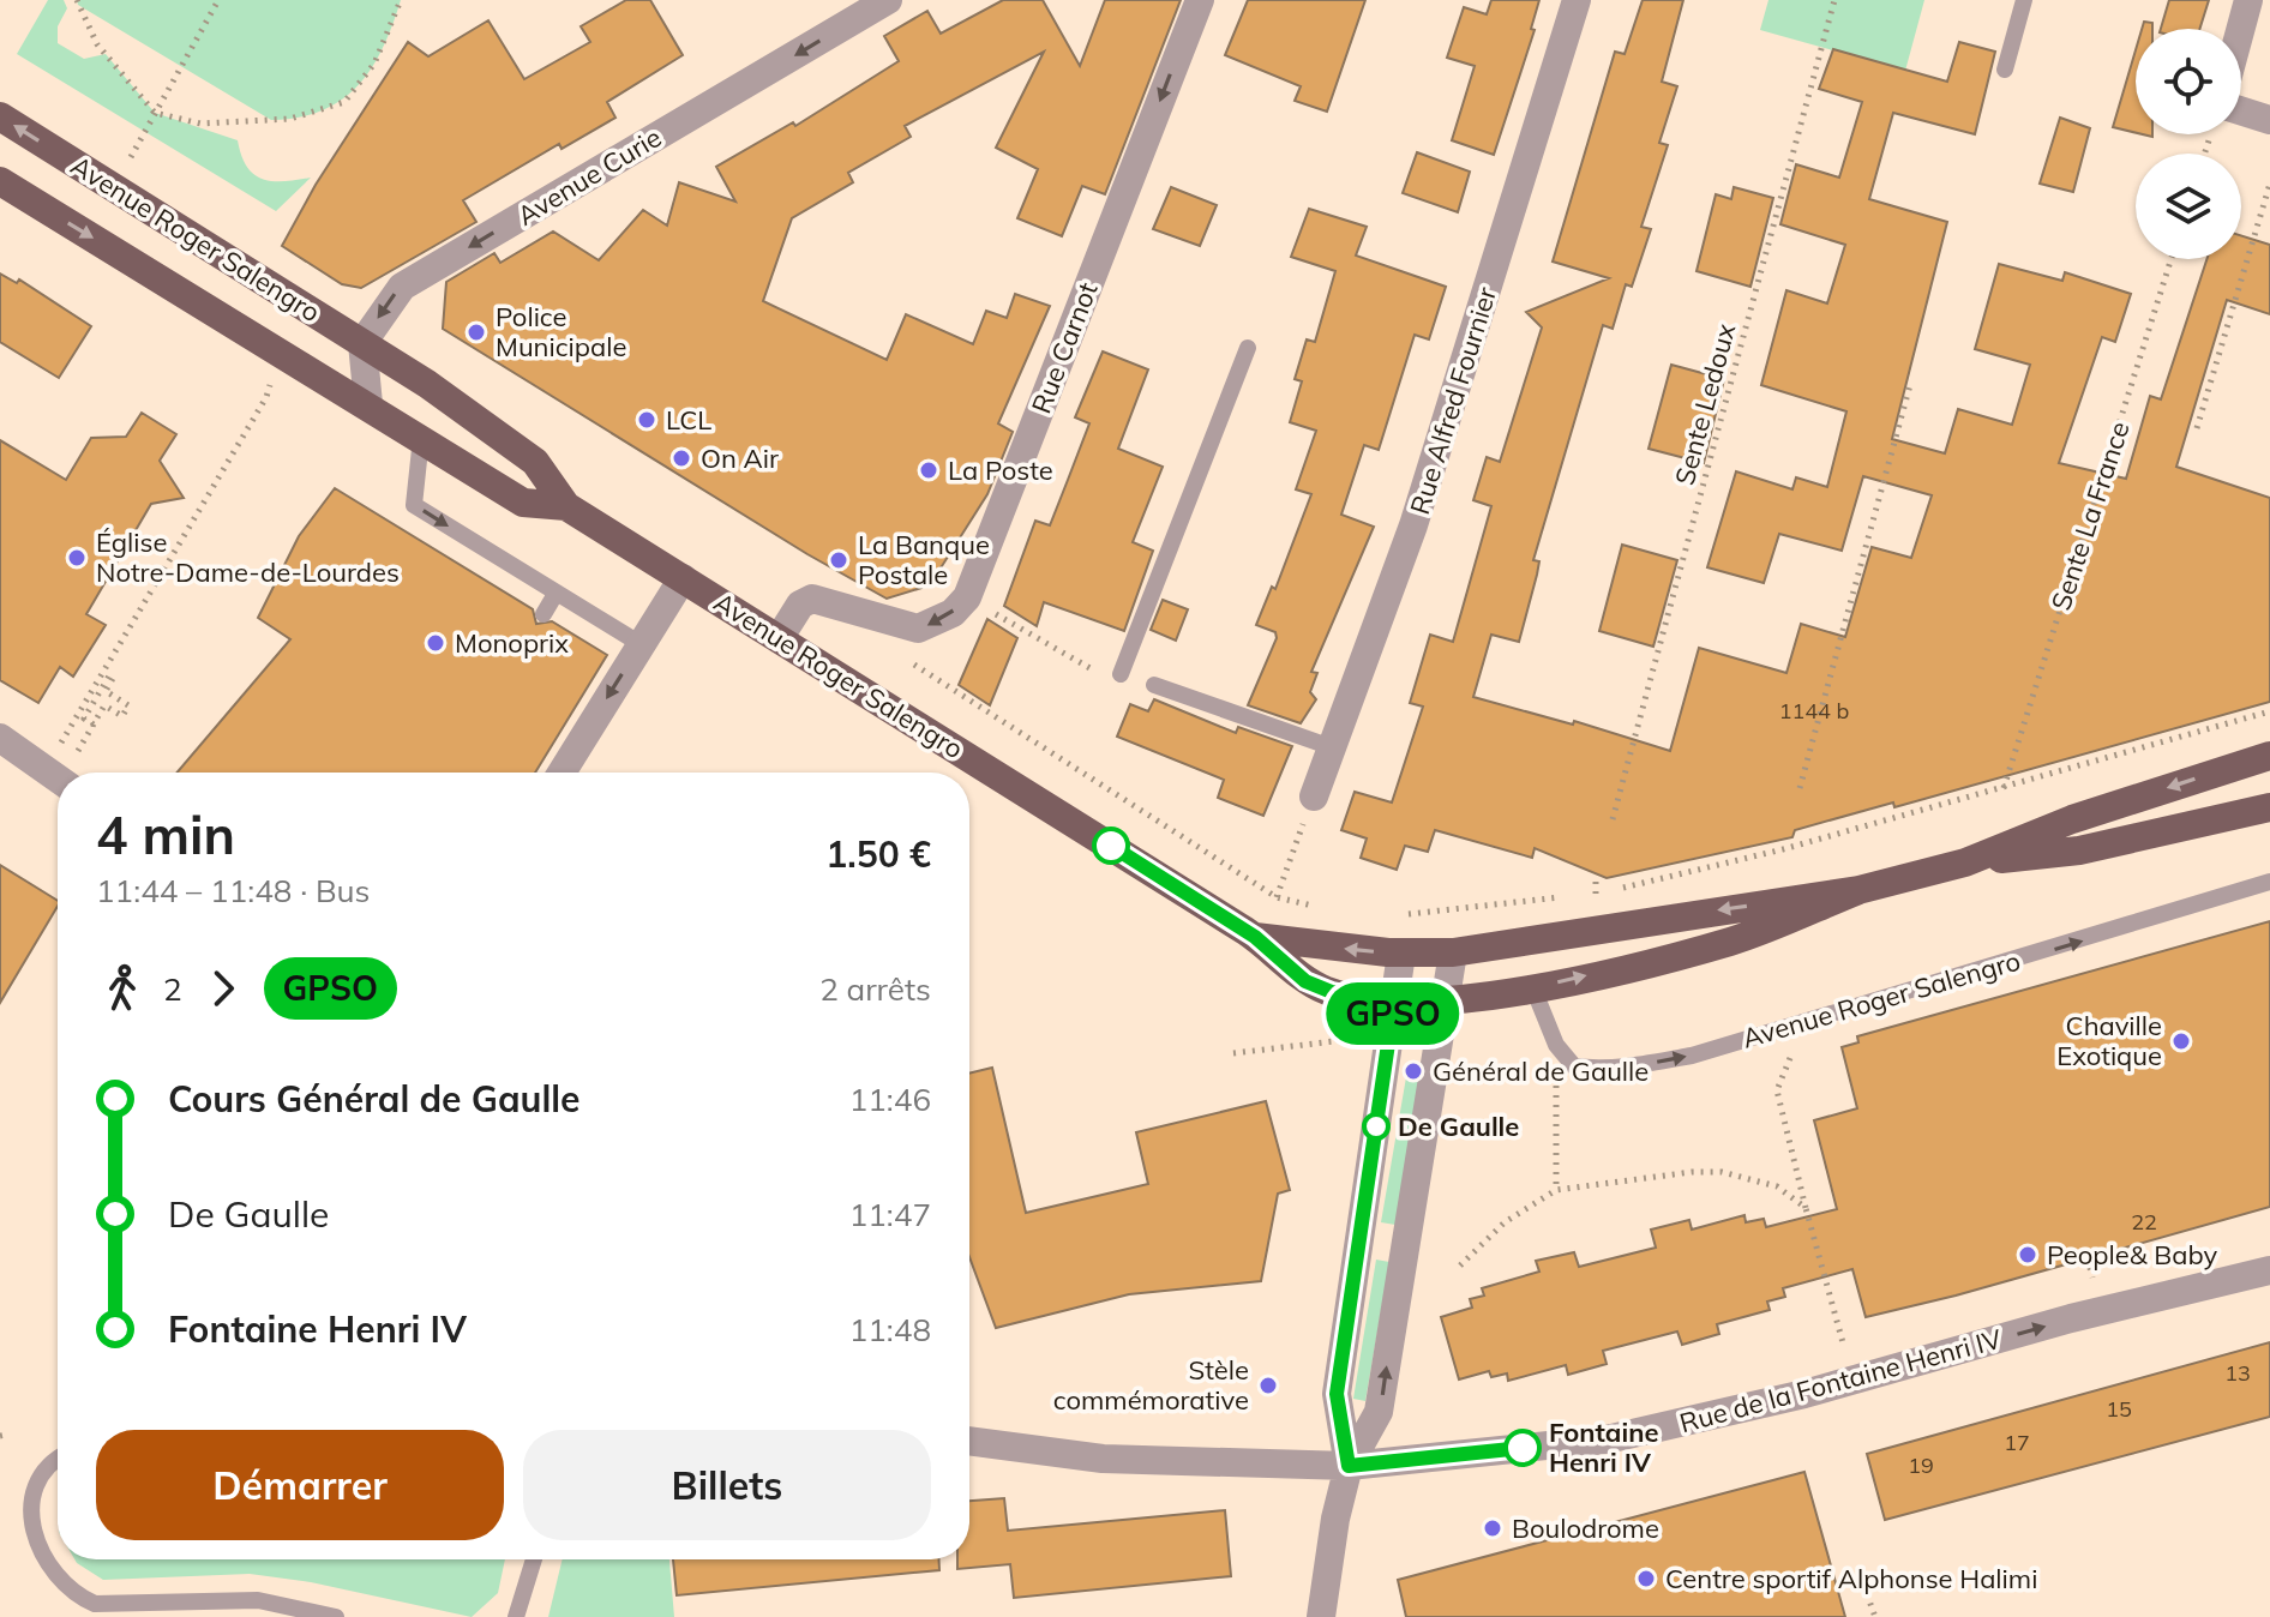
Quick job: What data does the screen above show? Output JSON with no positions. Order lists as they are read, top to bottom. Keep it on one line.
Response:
{"streets":{"main road":["Avenue Roger Salengro"],"street":["Avenue Curie","Rue Carnot","Rue Alfred Fournier","Rue de la Fontaine Henri IV"],"path":["Sente Ledoux","Sente La France"]},"crossings":[["Avenue Curie","Avenue Roger Salengro"]],"one_way":["Avenue Curie","Rue Carnot"],"places":["Police Municipale","LCL","On Air","La Poste","Église Notre-Dame-de-Lourdes","La Banque Postale","Monoprix","Chaville Exotique","Général de Gaulle","De Gaulle","People& Baby","Stèle commémorative","Fontaine Henri IV","Boulodrome","Centre sportif Alphonse Halimi"],"lines":["bus line GPSO"],"house_numbers":["1144 b","22","13","15","17","19"],"page":{"on_map":"GPSO","heading":["4 min","11:44 – 11:48 · Bus","1.50 €"],"legs":["2","GPSO","2 arrêts"],"list":[{"name":"Cours Général de Gaulle","value":"11:46"},{"name":"De Gaulle","value":"11:47"},{"name":"Fontaine Henri IV","value":"11:48"}],"buttons":["Démarrer","Billets"]}}
